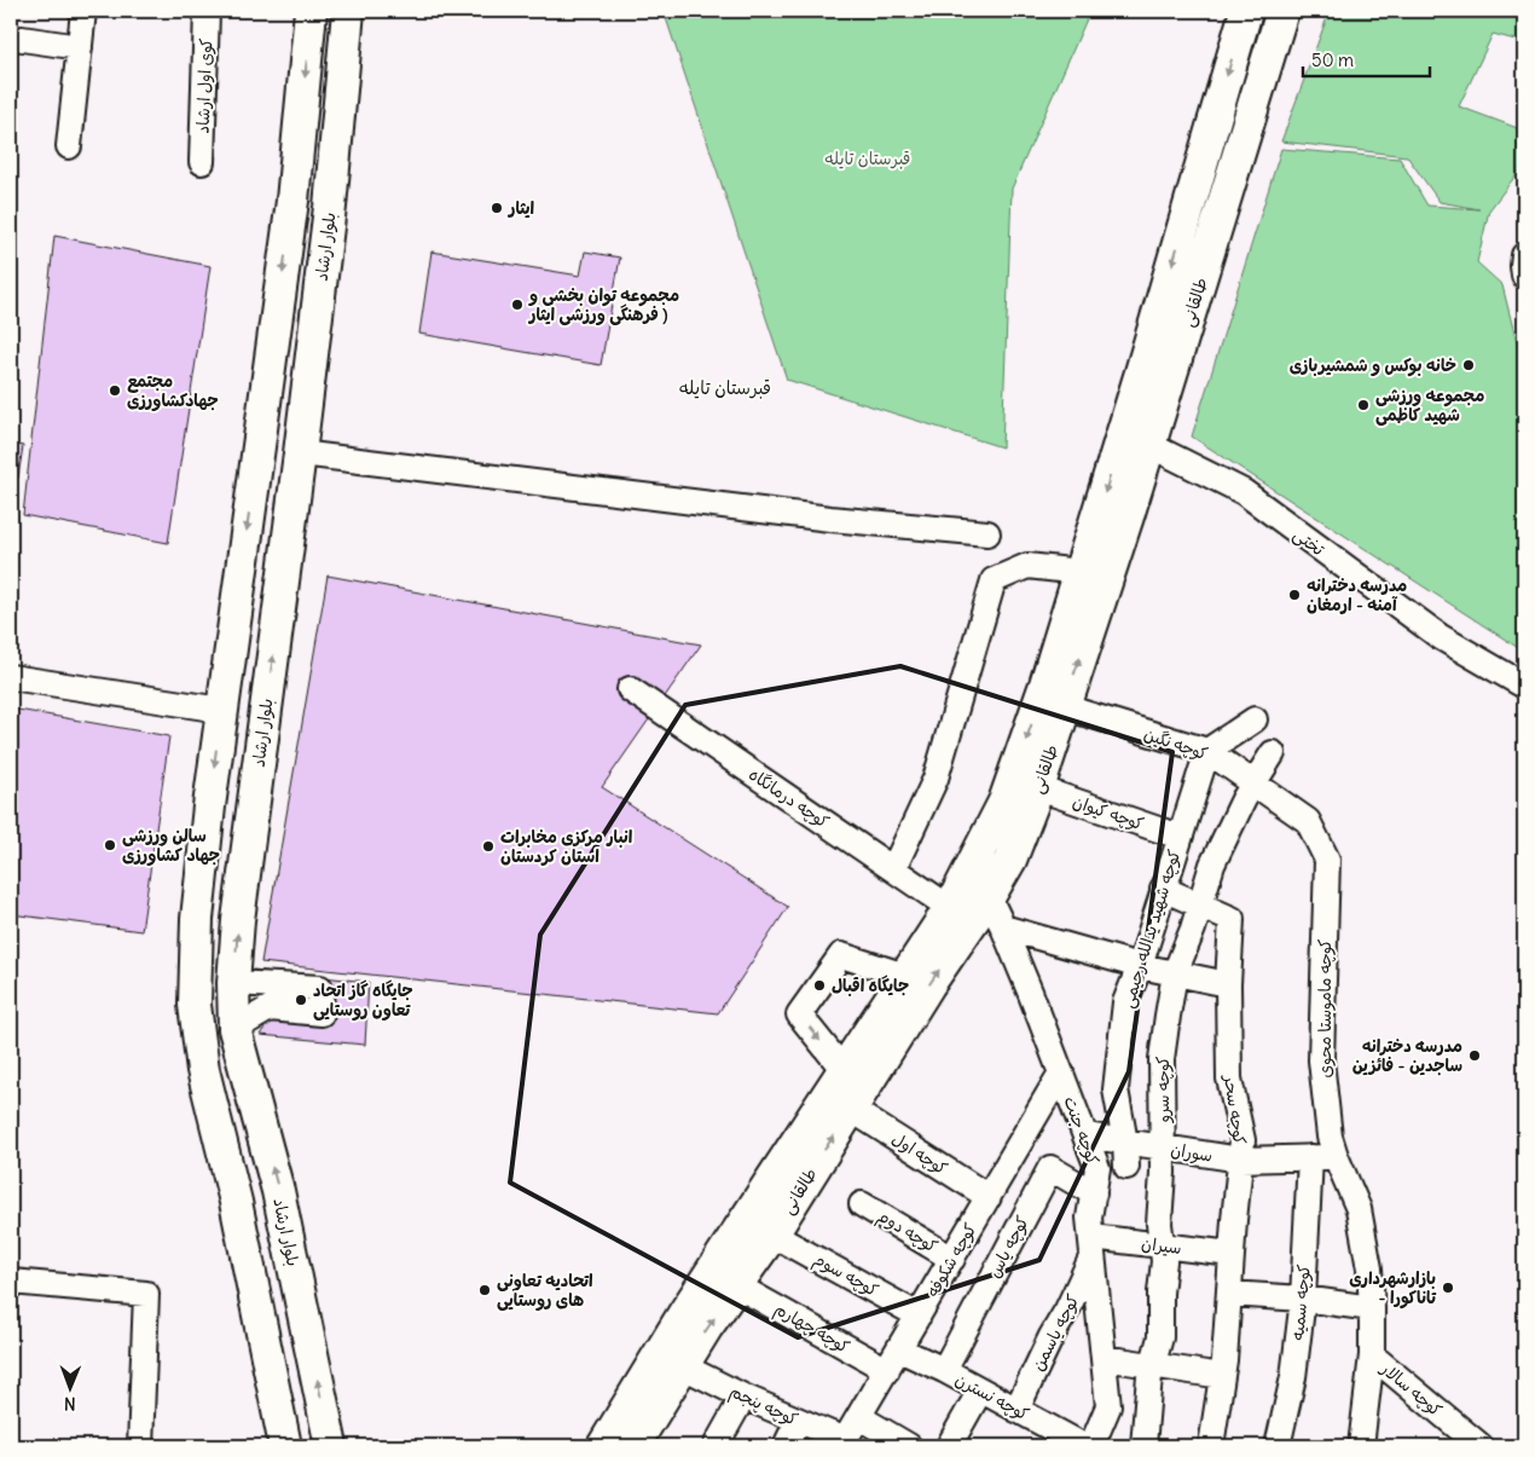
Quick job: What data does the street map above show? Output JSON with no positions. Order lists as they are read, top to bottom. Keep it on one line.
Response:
{"streets":{"main road":["بلوار ارشاد","طالقانی"],"street":["کوی اول ارشاد","تختی","کوچه نگین","کوچه درمانگاه","کوچه کیوان","کوچه شهید یدالله رحیمی","کوچه ماموستا محوی","کوچه سرو","کوچه سحر","کوچه جنت","سوران","کوچه اول","کوچه دوم","سیران","کوچه یاس","کوچه شکوفه","کوچه سوم","کوچه سمیه","کوچه چهارم","کوچه یاسمن","کوچه سالار","کوچه نسترن","کوچه پنجم"]},"crossings":[["طالقانی","تختی"],["طالقانی","کوچه نگین"],["طالقانی","کوچه درمانگاه"],["طالقانی","کوچه کیوان"],["طالقانی","کوچه جنت"],["طالقانی","کوچه اول"],["طالقانی","کوچه سوم"],["طالقانی","کوچه چهارم"],["طالقانی","کوچه پنجم"],["کوچه نگین","کوچه شهید یدالله رحیمی"],["کوچه نگین","کوچه ماموستا محوی"],["کوچه نگین","کوچه سرو"],["کوچه کیوان","کوچه شهید یدالله رحیمی"],["کوچه شهید یدالله رحیمی","کوچه سحر"],["کوچه شهید یدالله رحیمی","سوران"],["کوچه ماموستا محوی","سوران"],["کوچه ماموستا محوی","کوچه سالار"],["کوچه سرو","کوچه سحر"],["کوچه سرو","سوران"],["کوچه سرو","سیران"],["کوچه سحر","سوران"],["کوچه سحر","سیران"],["کوچه جنت","سوران"],["کوچه جنت","سیران"],["کوچه جنت","کوچه یاس"],["کوچه جنت","کوچه شکوفه"],["کوچه جنت","کوچه یاسمن"],["سوران","کوچه سمیه"],["کوچه اول","کوچه شکوفه"],["کوچه دوم","کوچه شکوفه"],["سیران","کوچه یاسمن"],["کوچه یاس","کوچه نسترن"],["کوچه شکوفه","کوچه سوم"],["کوچه شکوفه","کوچه چهارم"],["کوچه شکوفه","کوچه نسترن"],["کوچه شکوفه","کوچه پنجم"],["کوچه یاسمن","کوچه نسترن"]],"districts":["قبرستان تایله"],"parks":["قبرستان تایله"],"places":["ایثار","مجموعه توان بخشی و فرهنگی ورزشی ایثار )","خانه بوکس و شمشیربازی","مجتمع جهادکشاورزی","مجموعه ورزشی شهید کاظمی","مدرسه دخترانه آمنه - ارمغان","سالن ورزشی جهاد کشاورزی","انبار مرکزی مخابرات استان کردستان","جایگاه اقبال","جایگاه گاز اتحاد تعاون روستایی","مدرسه دخترانه ساجدین - فائزین","بازارشهرداری - تاناکورا","اتحادیه تعاونی های روستایی"],"scale_bar":"50 m","north":"bottom"}
